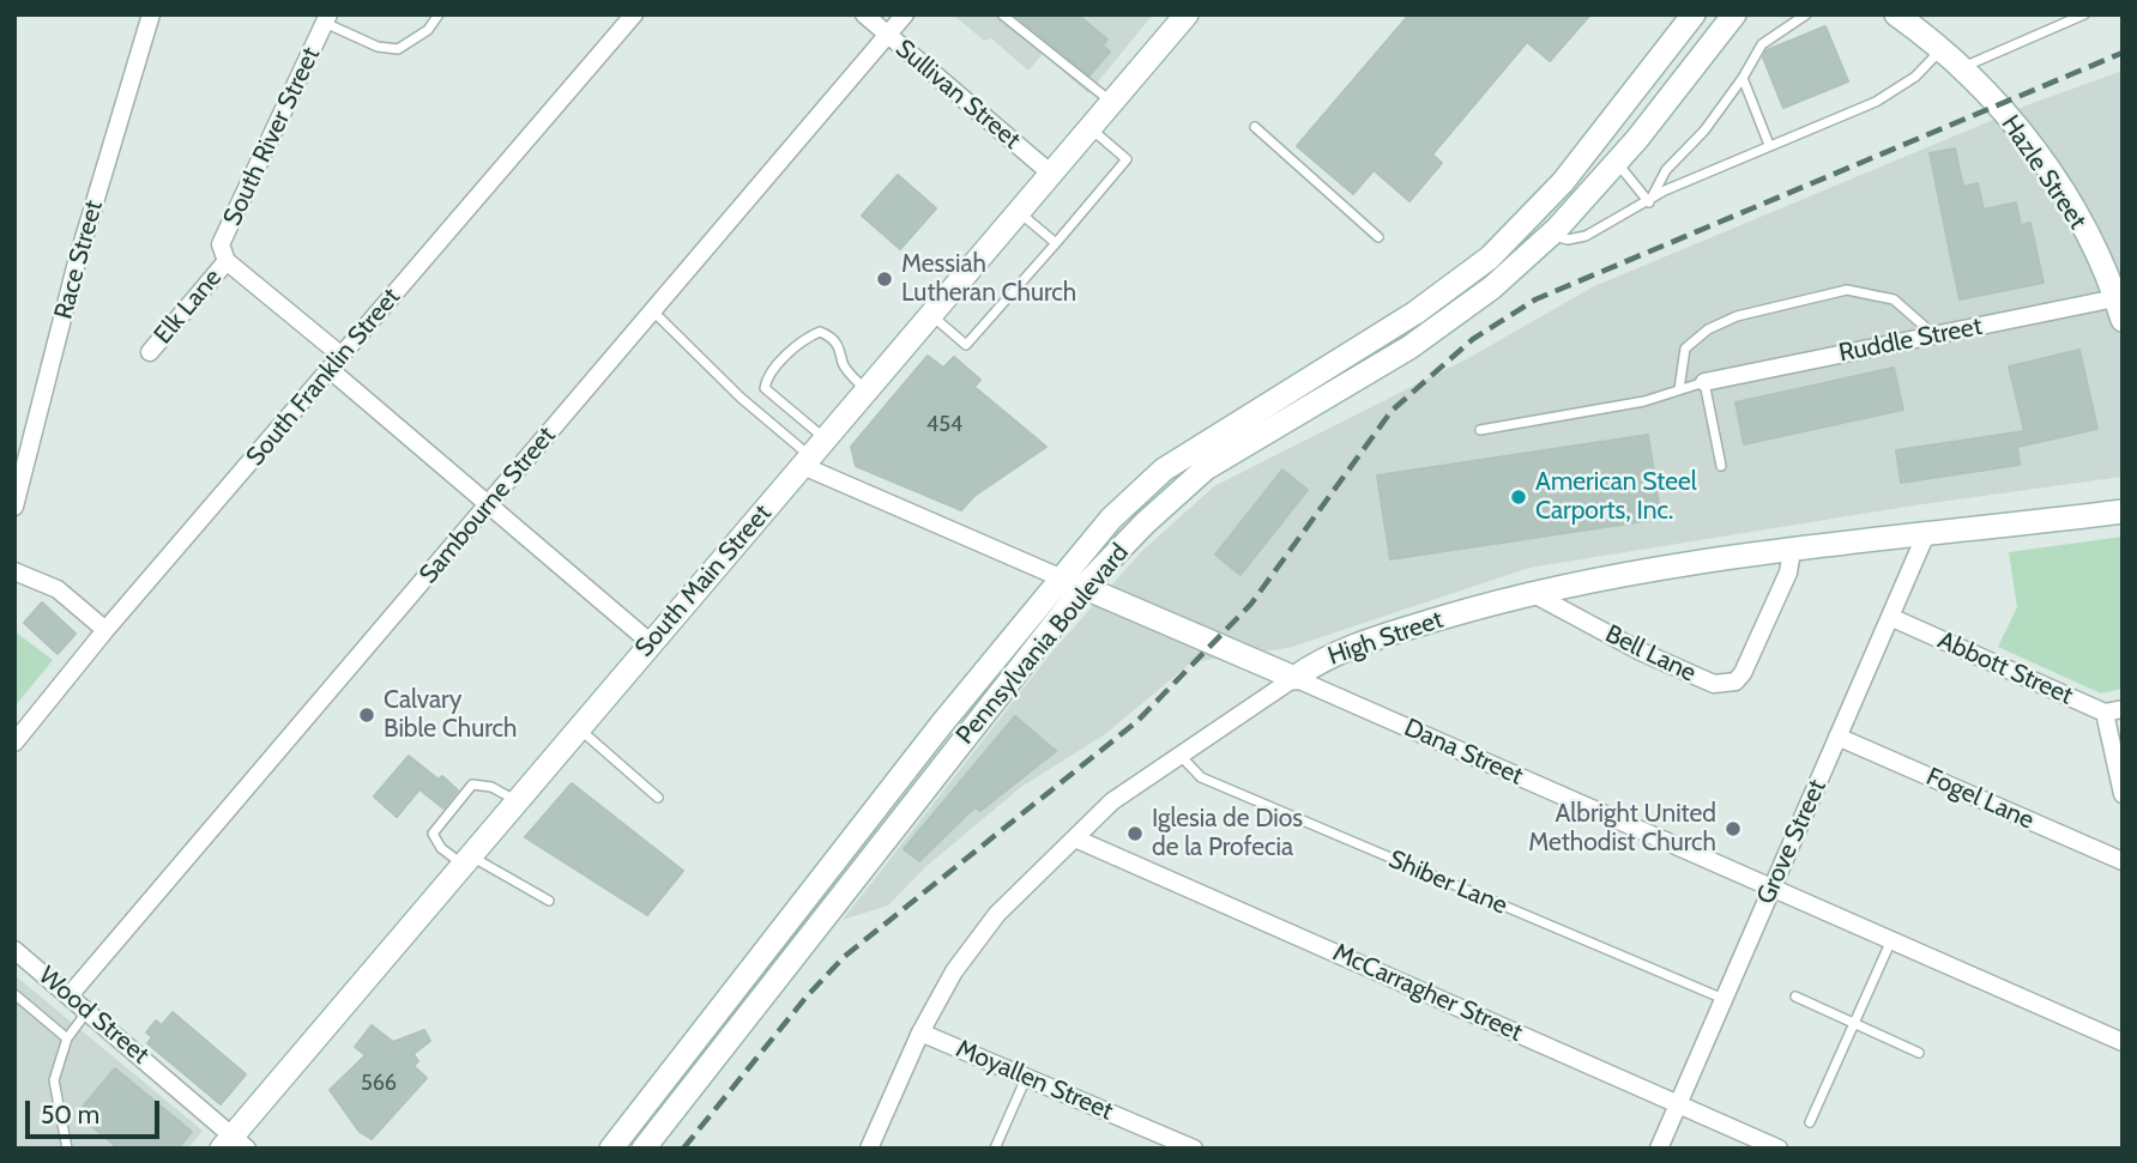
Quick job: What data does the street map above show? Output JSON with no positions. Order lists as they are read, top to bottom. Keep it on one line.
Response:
{"streets":{"main road":["Hazle Street","South Main Street","High Street","Pennsylvania Boulevard","Dana Street"],"street":["Sullivan Street","South River Street","Race Street","Elk Lane","Ruddle Street","South Franklin Street","Sambourne Street","Bell Lane","Abbott Street","Fogel Lane","Grove Street","McCarragher Street","Wood Street","Moyallen Street"],"lane":["Shiber Lane"]},"crossings":[["Sullivan Street","Sambourne Street"],["Sullivan Street","South Main Street"],["South River Street","Elk Lane"],["South River Street","South Franklin Street"],["South River Street","Sambourne Street"],["South River Street","South Main Street"],["Hazle Street","Ruddle Street"],["Sambourne Street","Wood Street"],["South Main Street","Dana Street"],["South Main Street","Wood Street"],["High Street","Bell Lane"],["High Street","Dana Street"],["High Street","Grove Street"],["High Street","Shiber Lane"],["High Street","McCarragher Street"],["High Street","Moyallen Street"],["Pennsylvania Boulevard","Dana Street"],["Abbott Street","Grove Street"],["Dana Street","Grove Street"],["Fogel Lane","Grove Street"],["Grove Street","Shiber Lane"],["Grove Street","McCarragher Street"]],"places":["Messiah Lutheran Church","American Steel Carports, Inc.","Calvary Bible Church","Albright United Methodist Church","Iglesia de Dios de la Profecia"],"house_numbers":["454","566"],"scale_bar":"50 m"}
